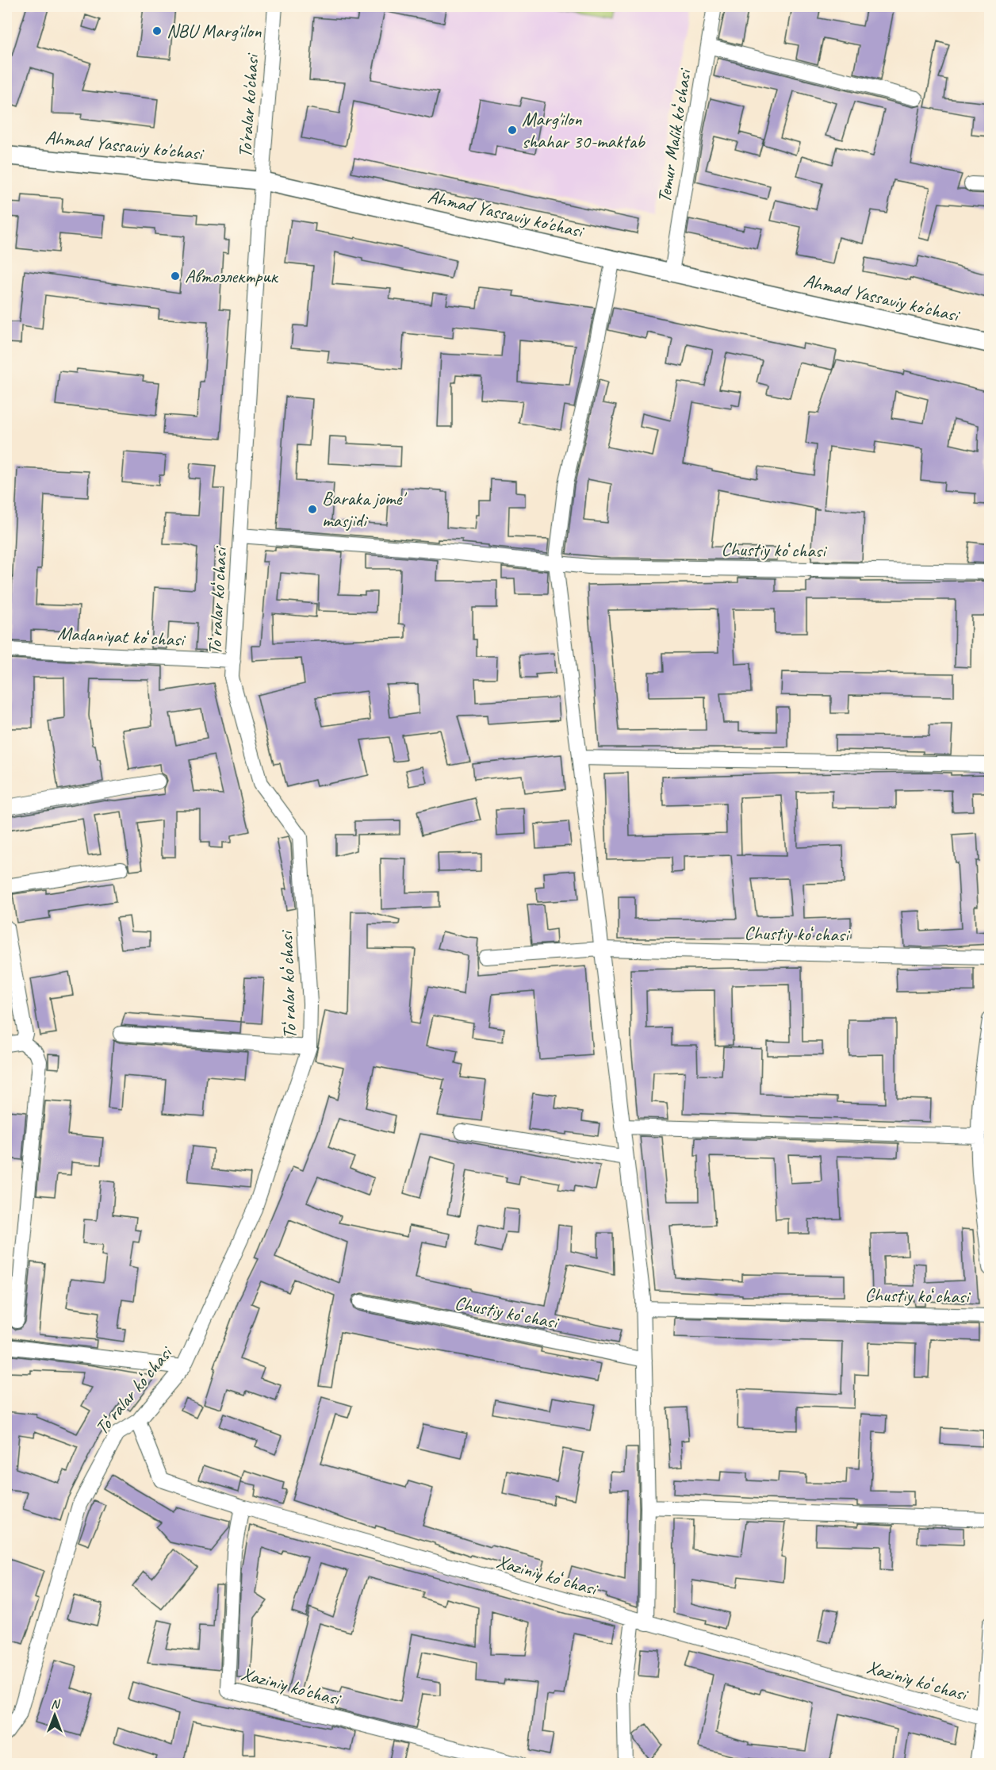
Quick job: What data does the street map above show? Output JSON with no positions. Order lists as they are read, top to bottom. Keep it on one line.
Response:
{"streets":{"main road":["Ahmad Yassaviy ko'chasi"],"street":["To'ralar ko'chasi","Temur Malik koʻchasi","Chustiy koʻchasi","Toʻralar koʻchasi","Madaniyat koʻchasi","Xaziniy koʻchasi","Xaziniy ko'chasi"]},"crossings":[["To'ralar ko'chasi","Ahmad Yassaviy ko'chasi"],["To'ralar ko'chasi","Toʻralar koʻchasi"],["Temur Malik koʻchasi","Ahmad Yassaviy ko'chasi"],["Ahmad Yassaviy ko'chasi","Toʻralar koʻchasi"],["Chustiy koʻchasi","Toʻralar koʻchasi"],["Toʻralar koʻchasi","Madaniyat koʻchasi"],["Toʻralar koʻchasi","Xaziniy koʻchasi"],["Xaziniy koʻchasi","Xaziniy ko'chasi"]],"places":["NBU Marg'ilon","Marg'ilon shahar 30-maktab","Автоэлектрик","Baraka jome' masjidi"],"north":"top"}
